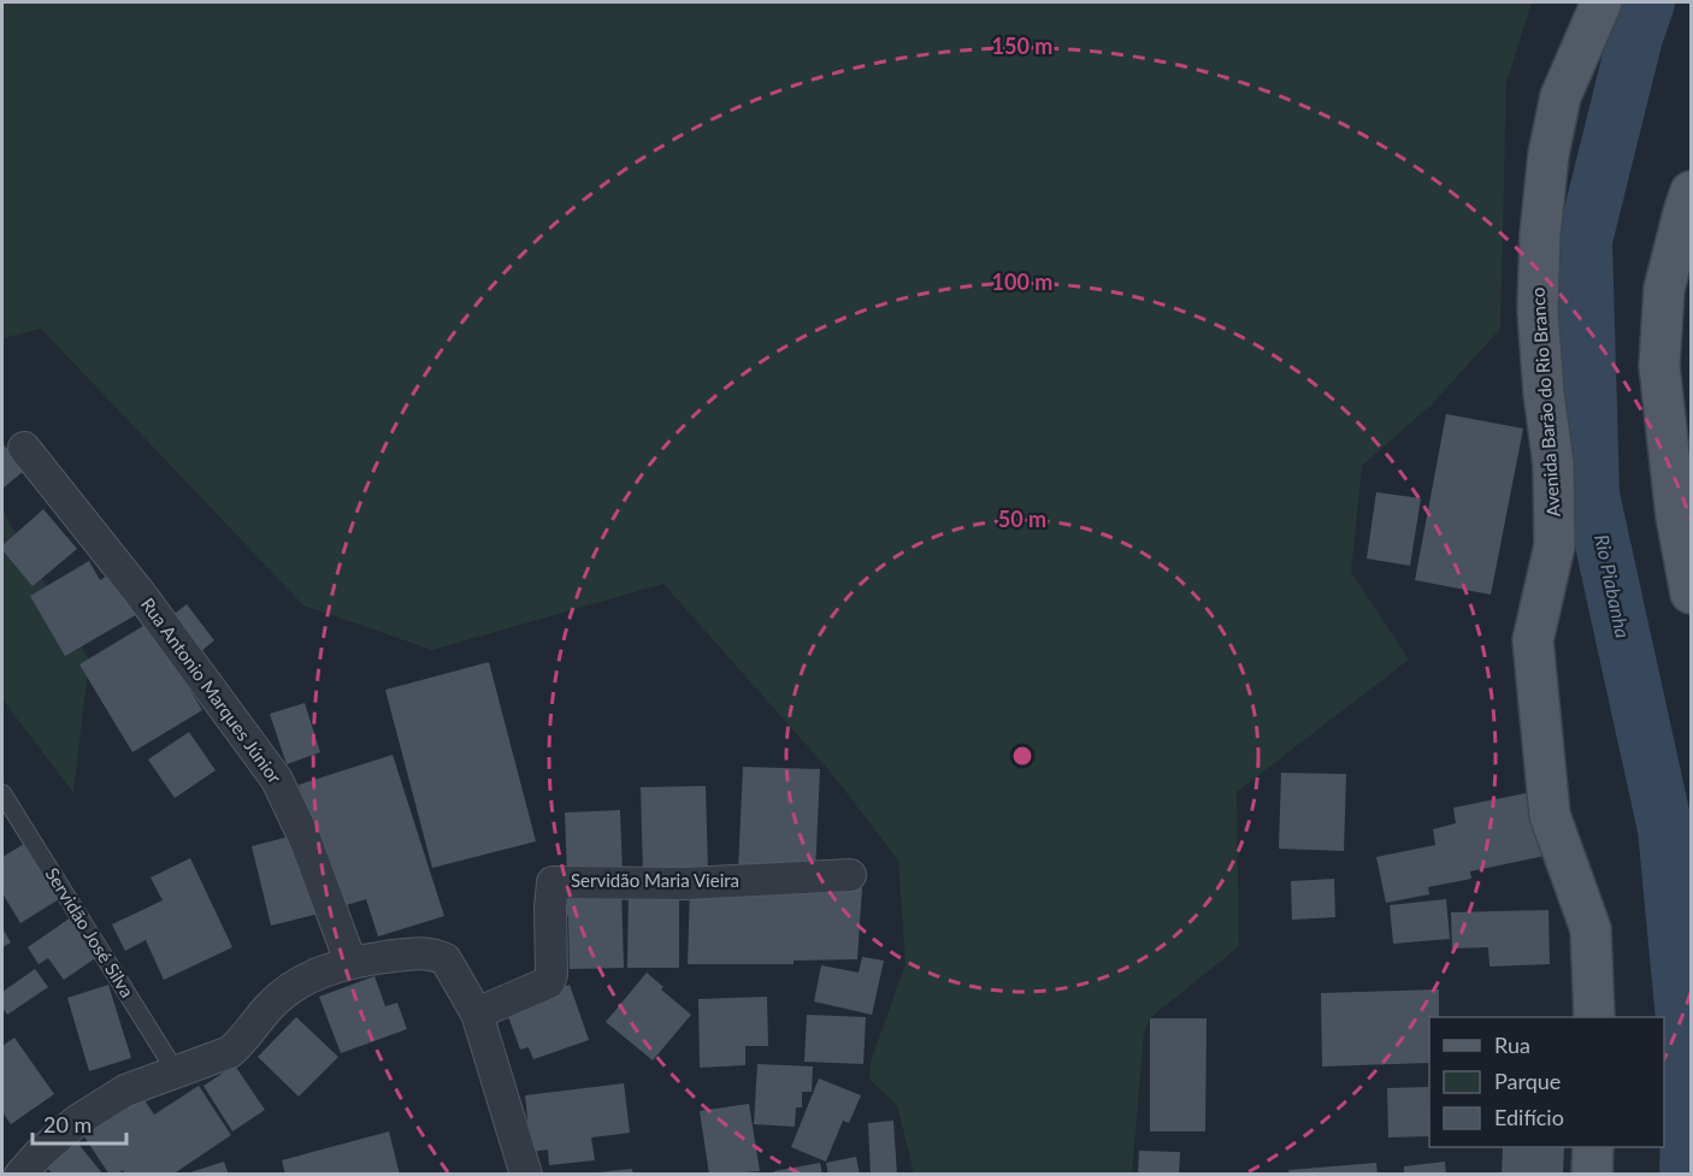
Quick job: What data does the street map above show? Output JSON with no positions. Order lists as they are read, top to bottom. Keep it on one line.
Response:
{"streets":{"main road":["Avenida Barão do Rio Branco"],"street":["Rua Antonio Marques Júnior","Servidão Maria Vieira"],"lane":["Servidão José Silva"]},"water":["Rio Piabanha"],"legend":["Rua","Parque","Edifício"],"scale_bar":"20 m","rings":["150 m","100 m","50 m"]}
